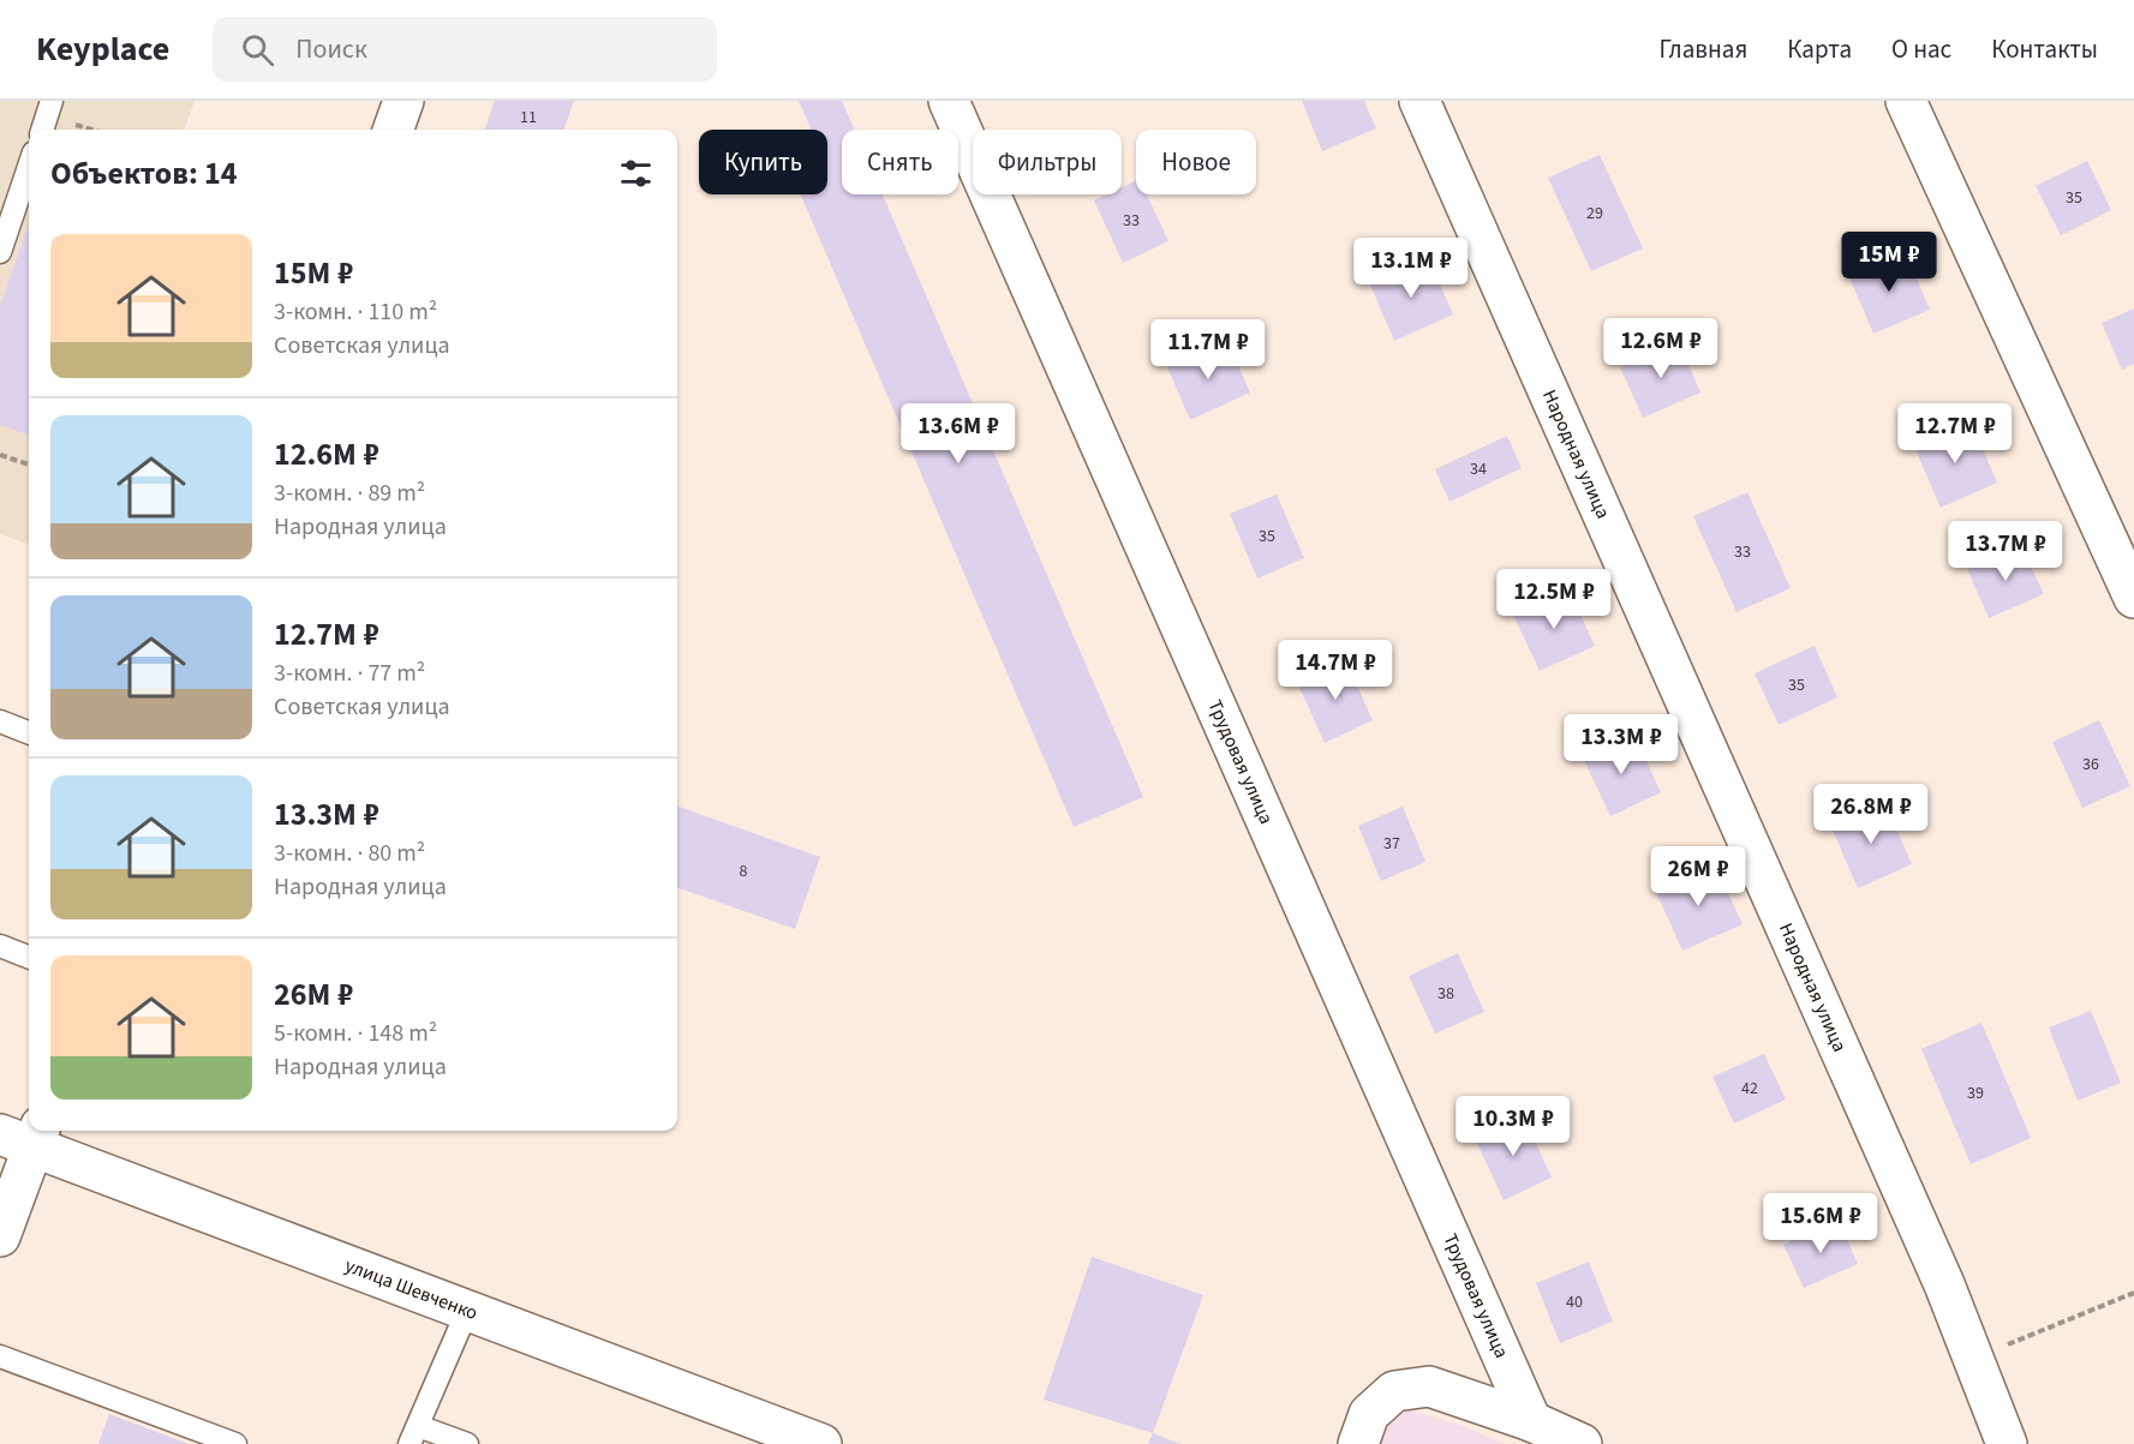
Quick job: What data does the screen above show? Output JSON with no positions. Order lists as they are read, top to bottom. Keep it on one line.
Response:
{"streets":{"street":["Народная улица","Трудовая улица","улица Шевченко"]},"house_numbers":["11","35","29","33","34","35","33","35","36","37","8","38","42","39","40"],"page":{"header":"Keyplace","search":"Поиск","nav":["Главная","Карта","О нас","Контакты"],"chip":["Купить","Снять","Фильтры","Новое"],"heading":"Объектов: 14","list":[{"name":"15M ₽","note":"3-комн. · 110 m² · Советская улица"},{"name":"12.6M ₽","note":"3-комн. · 89 m² · Народная улица"},{"name":"12.7M ₽","note":"3-комн. · 77 m² · Советская улица"},{"name":"13.3M ₽","note":"3-комн. · 80 m² · Народная улица"},{"name":"26M ₽","note":"5-комн. · 148 m² · Народная улица"}],"price":["15M ₽","13.1M ₽","12.6M ₽","11.7M ₽","13.6M ₽","12.7M ₽","13.7M ₽","12.5M ₽","14.7M ₽","13.3M ₽","26.8M ₽","26M ₽","10.3M ₽","15.6M ₽"]}}
